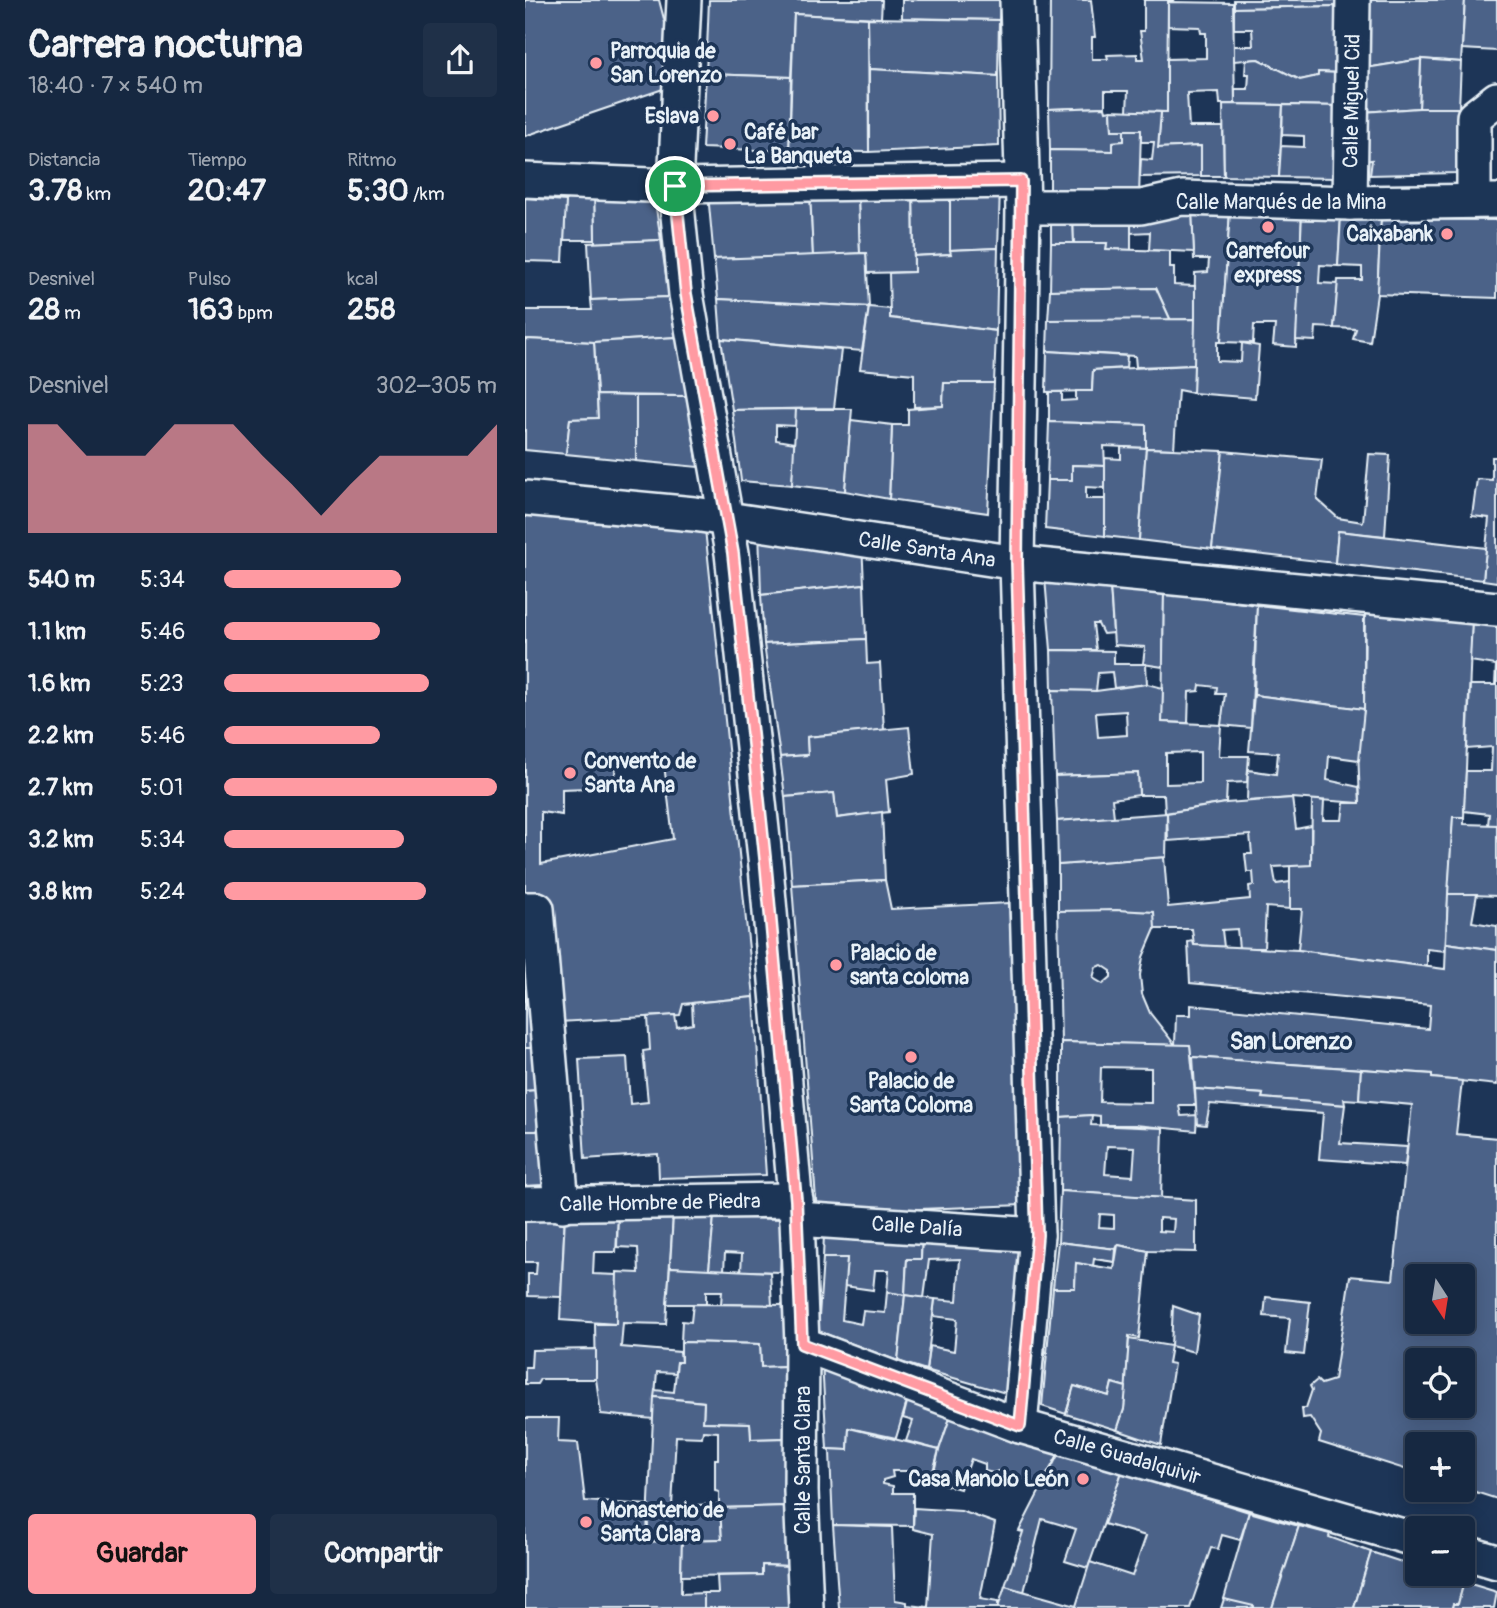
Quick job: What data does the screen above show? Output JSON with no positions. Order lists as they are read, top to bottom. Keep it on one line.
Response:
{"streets":{"street":["Calle Miguel Cid","Calle Marqués de la Mina","Calle Santa Ana","Calle Hombre de Piedra","Calle Dalía","Calle Guadalquivir","Calle Santa Clara"]},"crossings":[["Calle Miguel Cid","Calle Marqués de la Mina"],["Calle Marqués de la Mina","Calle Santa Clara"],["Calle Santa Ana","Calle Santa Clara"],["Calle Hombre de Piedra","Calle Dalía"],["Calle Hombre de Piedra","Calle Santa Clara"],["Calle Dalía","Calle Santa Clara"],["Calle Guadalquivir","Calle Santa Clara"]],"districts":["San Lorenzo"],"places":["Parroquia de San Lorenzo","Eslava","Café bar La Banqueta","Carrefour express","Caixabank","Convento de Santa Ana","Palacio de santa coloma","Palacio de Santa Coloma","Casa Manolo León","Monasterio de Santa Clara"],"north":"bottom","page":{"heading":["Carrera nocturna","18:40 · 7 × 540 m"],"stats":[["Distancia","3.78 km"],["Tiempo","20:47"],["Ritmo","5:30 /km"],["Desnivel","28 m"],["Pulso","163 bpm"],["kcal","258"]],"chart":["Desnivel","302–305 m"],"list":[{"name":"540 m","note":"5:34"},{"name":"1.1 km","note":"5:46"},{"name":"1.6 km","note":"5:23"},{"name":"2.2 km","note":"5:46"},{"name":"2.7 km","note":"5:01"},{"name":"3.2 km","note":"5:34"},{"name":"3.8 km","note":"5:24"}],"map_buttons":["+","−"],"buttons":["Guardar","Compartir"]}}
